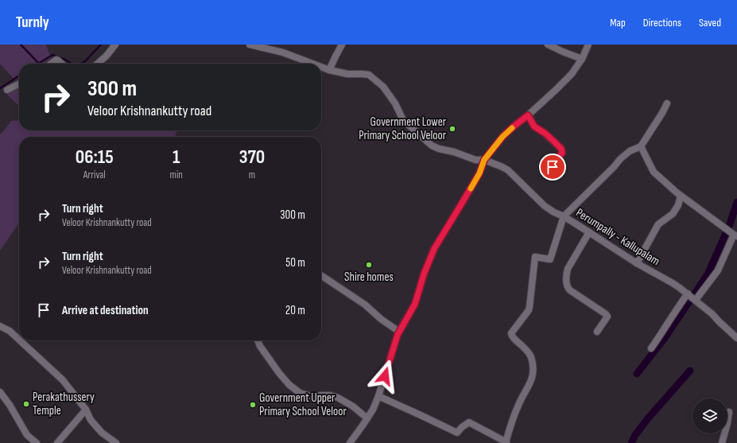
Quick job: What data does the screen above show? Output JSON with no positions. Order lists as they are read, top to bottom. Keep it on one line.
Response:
{"streets":{"street":["Perumpally - Kallupalam"]},"places":["Government Lower Primary School Veloor","Shire homes","Perakathussery Temple","Government Upper Primary School Veloor"],"page":{"header":"Turnly","nav":["Map","Directions","Saved"],"turn":["300 m","Veloor Krishnankutty road"],"eta":["06:15","Arrival","1","min","370","m"],"list":[{"name":"Turn right","note":"Veloor Krishnankutty road","value":"300 m"},{"name":"Turn right","note":"Veloor Krishnankutty road","value":"50 m"},{"name":"Arrive at destination","value":"20 m"}]}}
